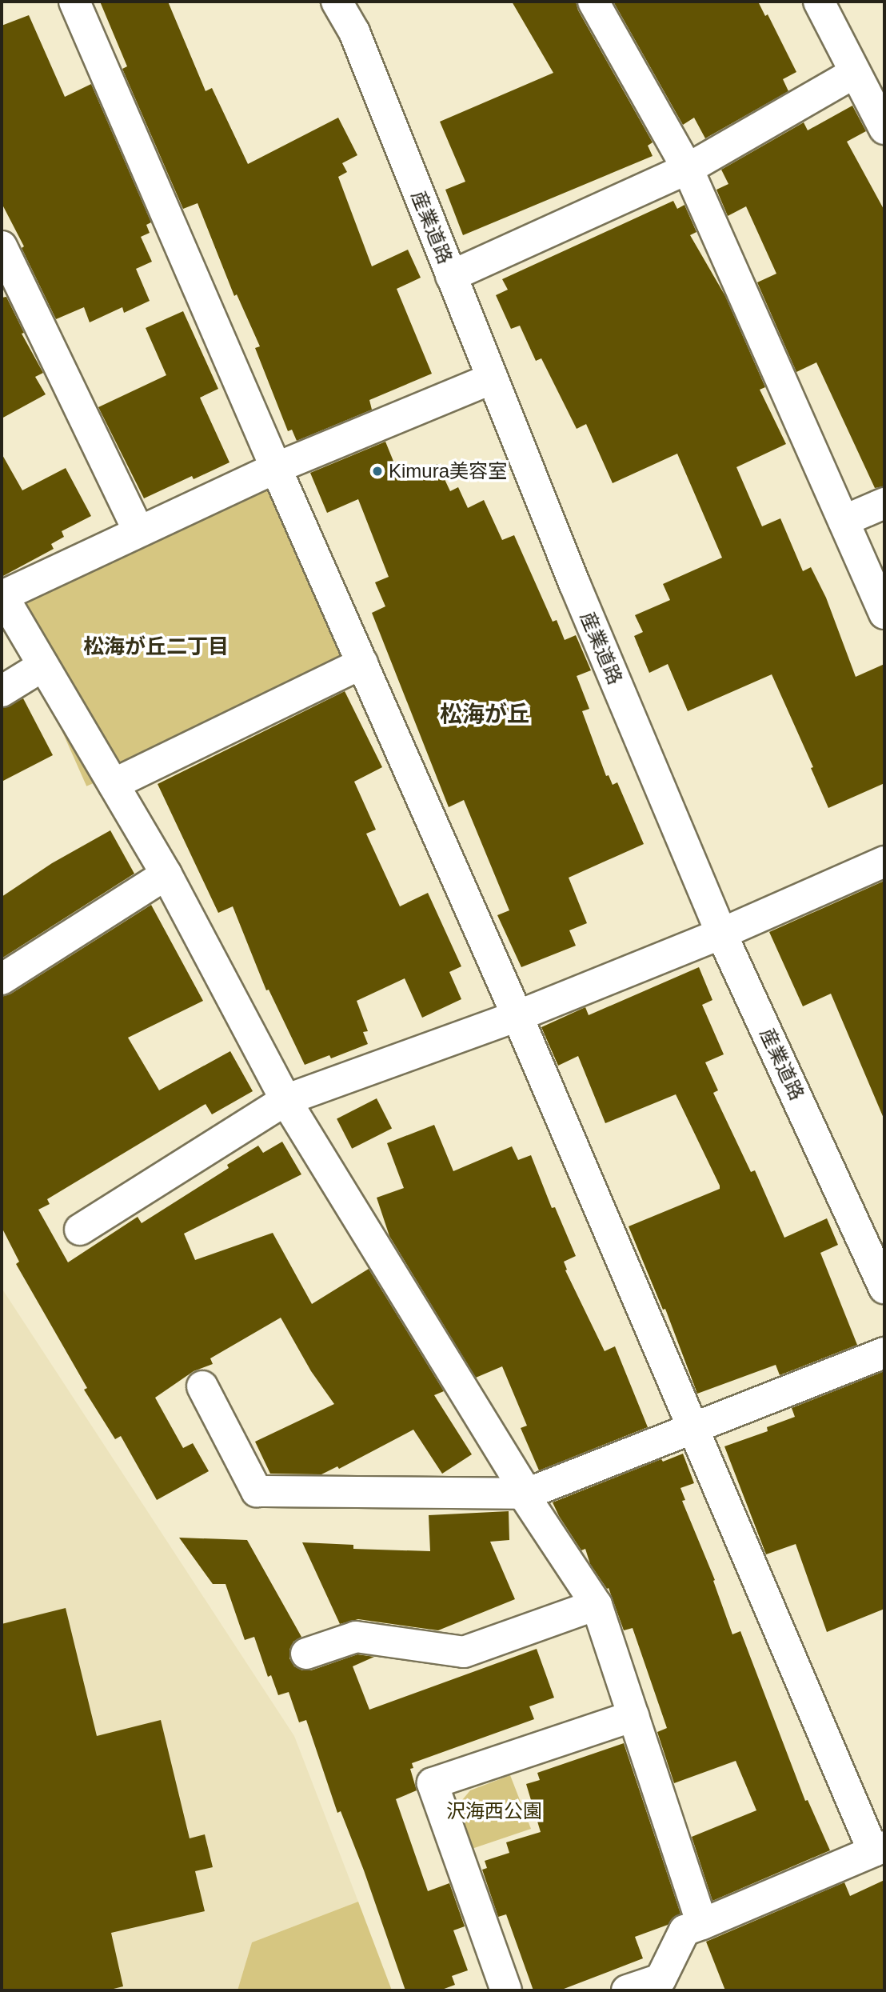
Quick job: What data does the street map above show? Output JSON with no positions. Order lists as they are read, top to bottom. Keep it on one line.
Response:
{"streets":{"street":["産業道路"]},"districts":["松海が丘二丁目","松海が丘"],"parks":["沢海西公園"],"places":["Kimura美容室"]}
